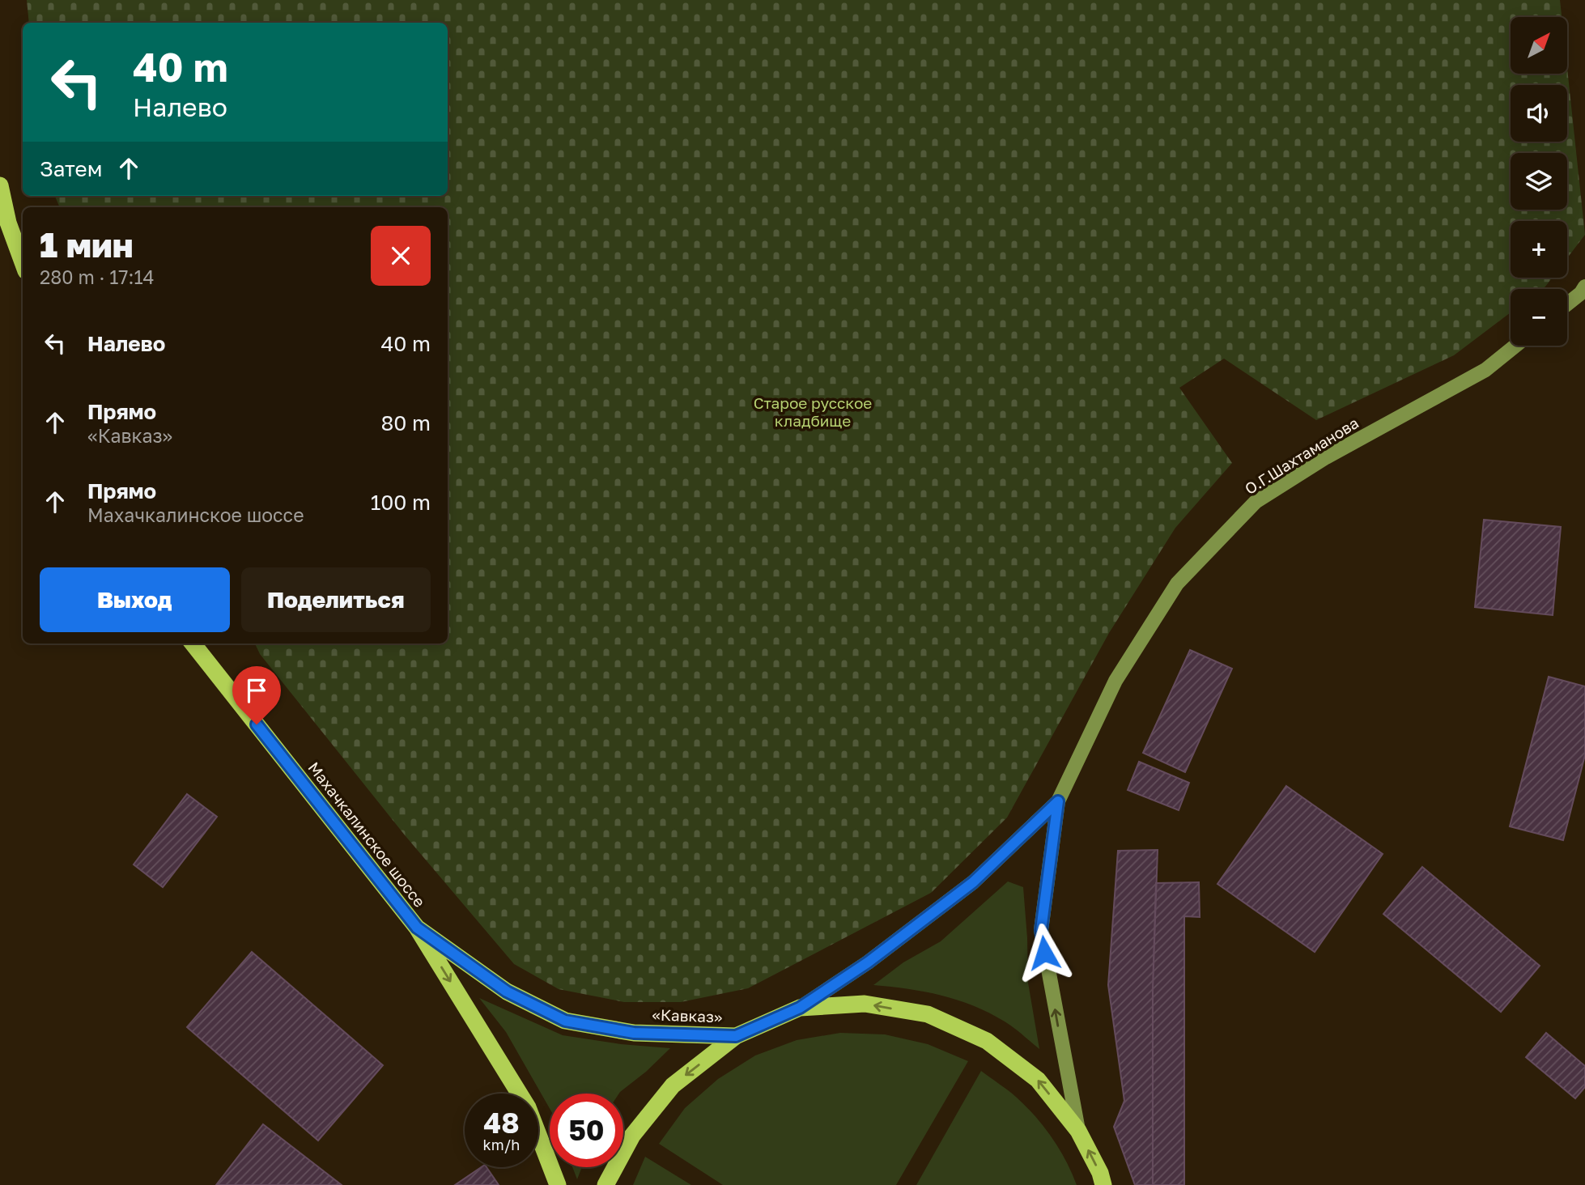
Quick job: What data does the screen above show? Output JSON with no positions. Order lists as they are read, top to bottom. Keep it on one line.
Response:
{"streets":{"highway":["Махачкалинское шоссе","«Кавказ»"],"main road":["О.Г.Шахтаманова"]},"crossings":[["Махачкалинское шоссе","«Кавказ»"]],"one_way":["Махачкалинское шоссе","«Кавказ»"],"parks":["Старое русское кладбище"],"north":"top right","page":{"map_buttons":["+","−"],"turn":["40 m","Налево"],"then":"Затем","heading":["1 мин","280 m · 17:14"],"list":[{"name":"Налево","value":"40 m"},{"name":"Прямо","note":"«Кавказ»","value":"80 m"},{"name":"Прямо","note":"Махачкалинское шоссе","value":"100 m"}],"buttons":["Выход","Поделиться"],"speed":"48 km/h","limit":"50"}}
